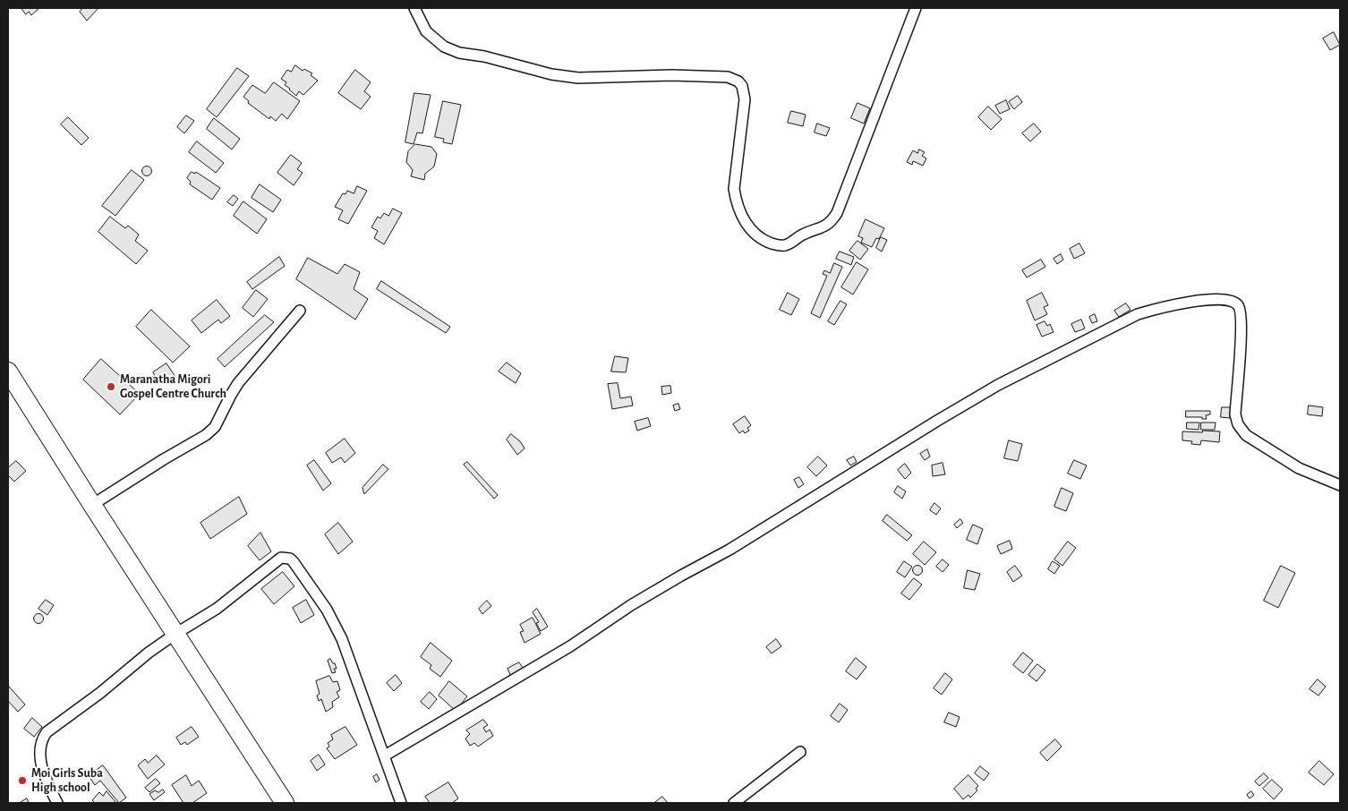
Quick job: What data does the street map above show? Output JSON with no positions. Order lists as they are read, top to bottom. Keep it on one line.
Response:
{"places":["Maranatha Migori Gospel Centre Church","Moi Girls Suba High school"]}
